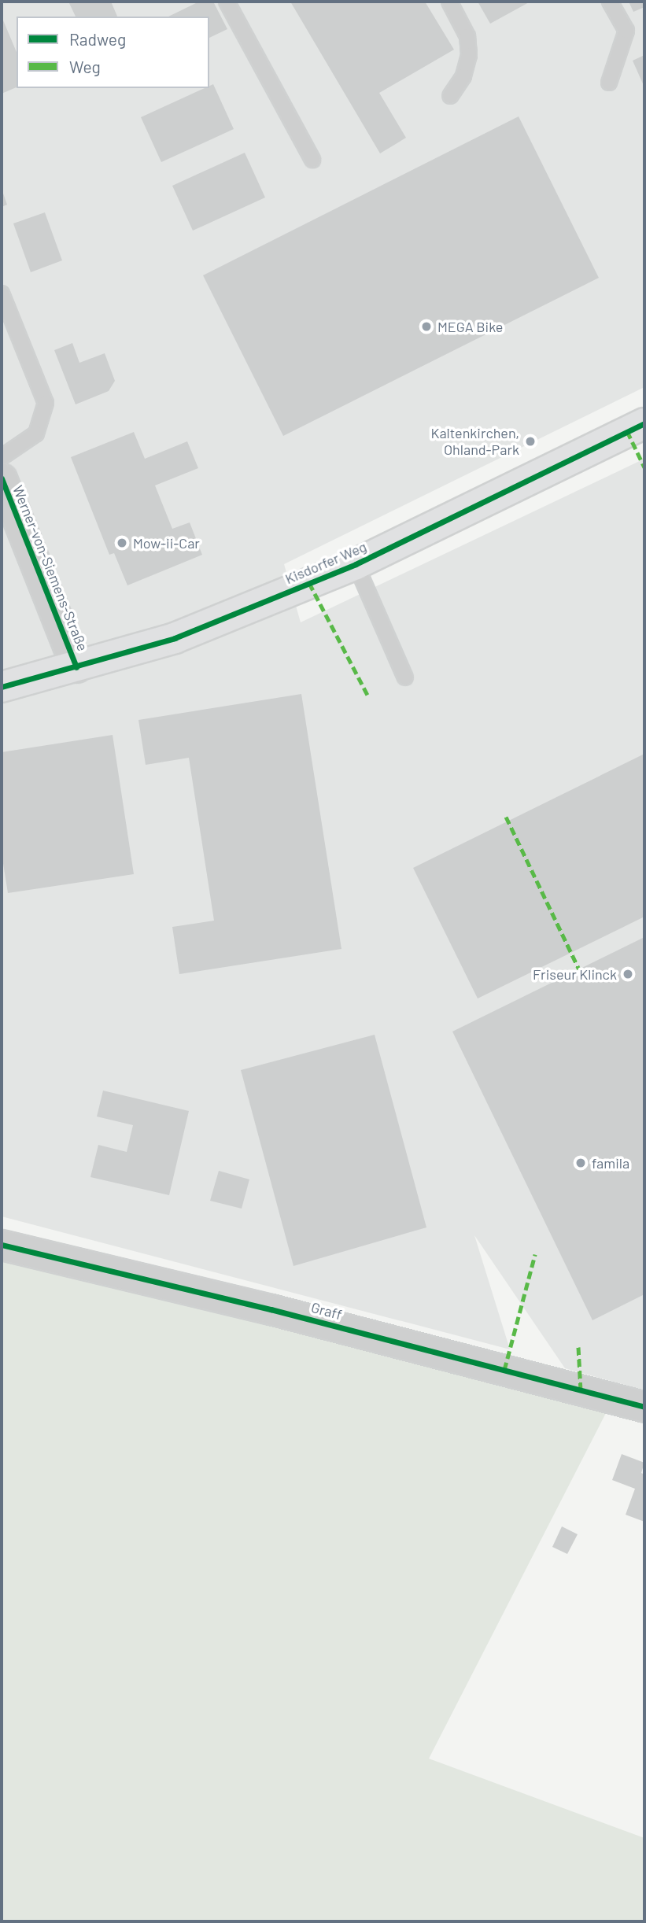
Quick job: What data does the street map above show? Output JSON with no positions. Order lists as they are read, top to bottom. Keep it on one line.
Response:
{"streets":{"street":["Kisdorfer Weg","Werner-von-Siemens-Straße","Graff"]},"crossings":[["Kisdorfer Weg","Werner-von-Siemens-Straße"]],"places":["MEGA Bike","Kaltenkirchen, Ohland-Park","Mow-ii-Car","Friseur Klinck","famila"],"legend":["Radweg","Weg"]}
